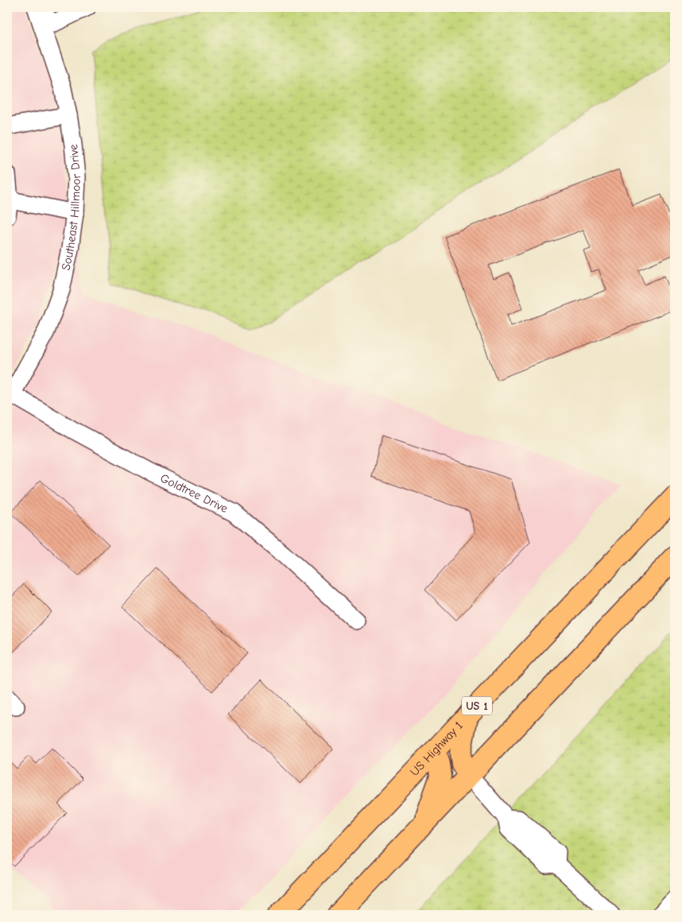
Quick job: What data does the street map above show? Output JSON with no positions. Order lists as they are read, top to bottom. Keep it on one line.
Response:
{"streets":{"main road":["US 1","US Highway 1"],"street":["Southeast Hillmoor Drive","Goldtree Drive"]},"crossings":[["Southeast Hillmoor Drive","Goldtree Drive"]]}
